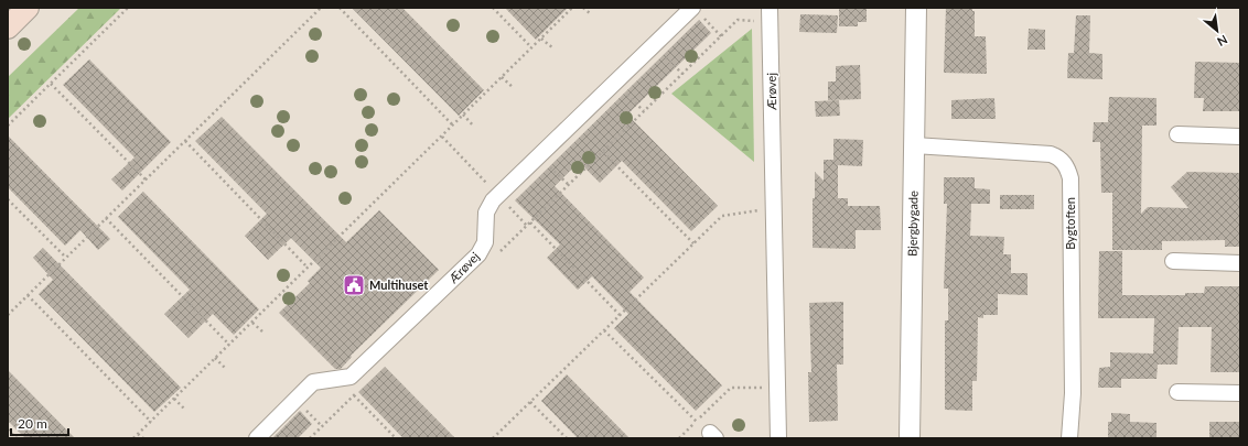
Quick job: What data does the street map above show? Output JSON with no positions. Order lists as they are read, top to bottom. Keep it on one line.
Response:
{"streets":{"street":["Ærøvej","Bjergbygade","Bygtoften"]},"crossings":[["Bjergbygade","Bygtoften"]],"places":{"public building":["Multihuset"]},"scale_bar":"20 m","north":"bottom right"}
